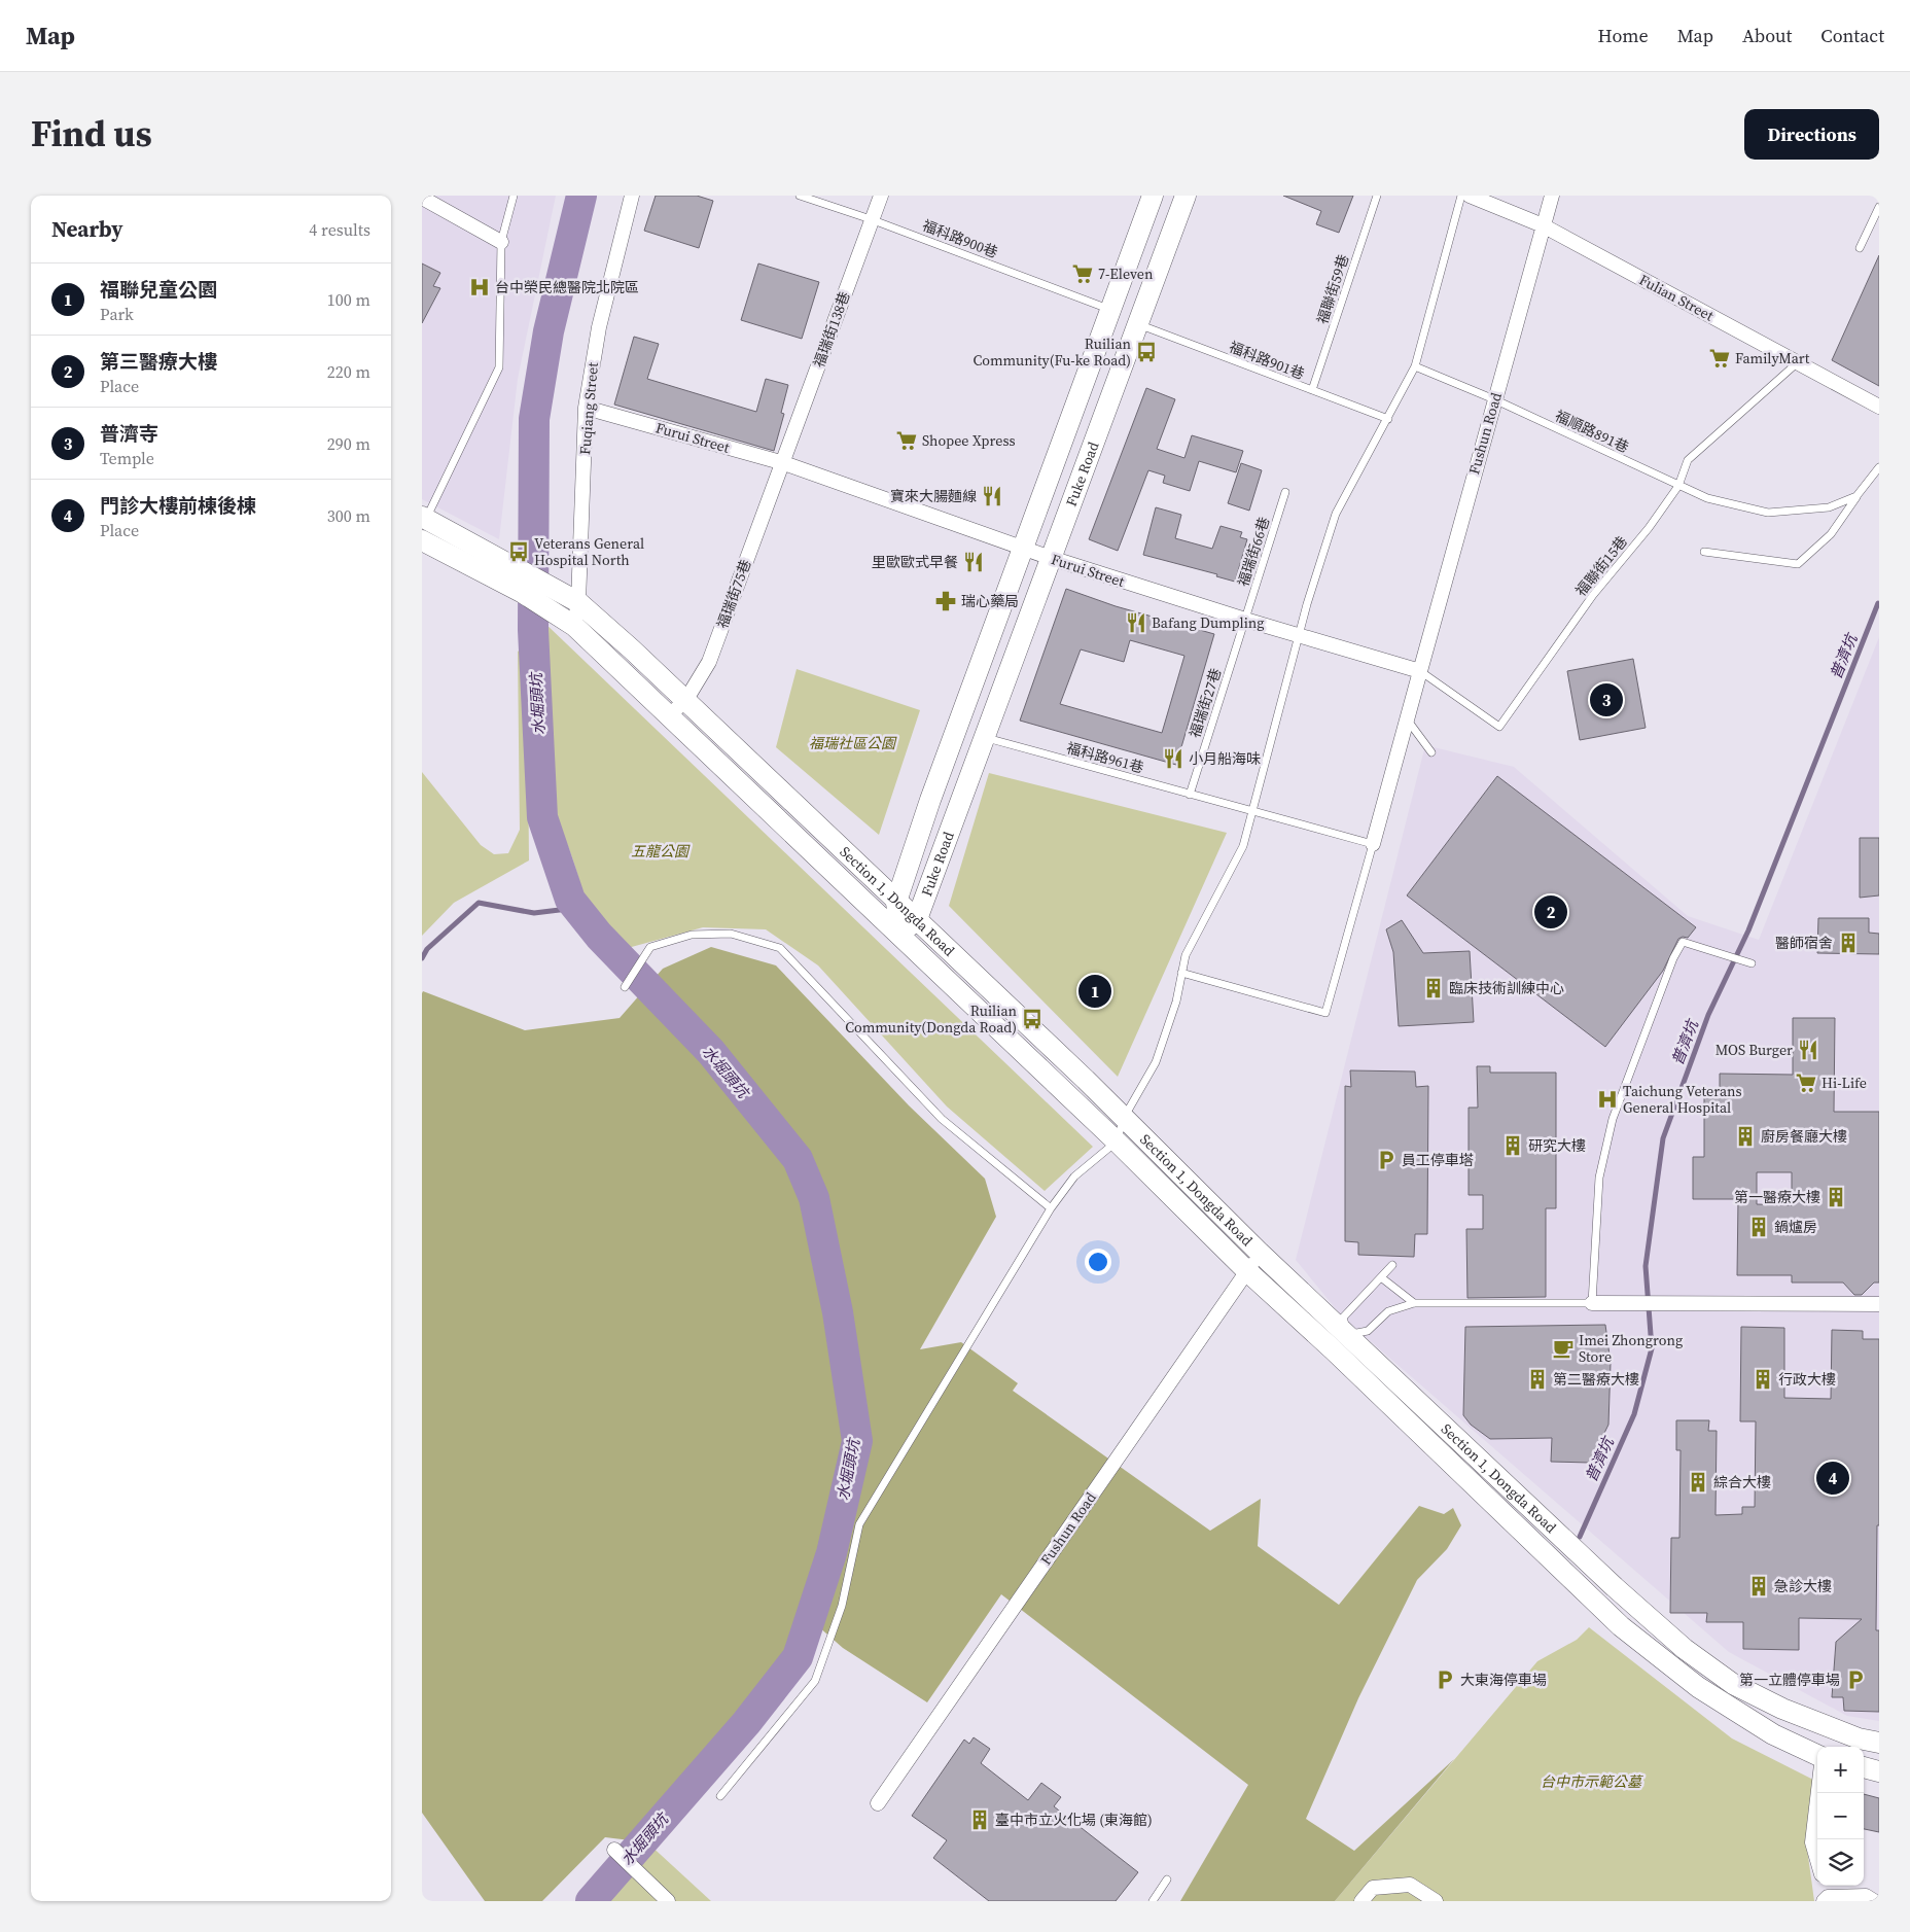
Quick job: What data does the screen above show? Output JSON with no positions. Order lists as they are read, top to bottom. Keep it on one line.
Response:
{"streets":{"street":["Fulian Street","福瑞街138巷","Fuqiang Street","Fushun Road","Furui Street","Fuke Road","福瑞街75巷","Section 1, Dongda Road"],"lane":["福科路900巷","福聯街59巷","福科路901巷","福順路891巷","福瑞街66巷","福聯街15巷","福瑞街27巷","福科路961巷"]},"crossings":[["福科路900巷","福瑞街138巷"],["福科路900巷","Fuke Road"],["福聯街59巷","福科路901巷"],["Fulian Street","Fushun Road"],["Fulian Street","福聯街15巷"],["福瑞街138巷","Furui Street"],["福瑞街138巷","福瑞街75巷"],["福科路901巷","Fuke Road"],["Fuqiang Street","Furui Street"],["Fuqiang Street","Section 1, Dongda Road"],["福順路891巷","Fushun Road"],["福順路891巷","福聯街15巷"],["Fushun Road","Furui Street"],["Fushun Road","福聯街15巷"],["Fushun Road","Section 1, Dongda Road"],["Furui Street","Fuke Road"],["Furui Street","福瑞街66巷"],["Furui Street","福聯街15巷"],["Furui Street","福瑞街75巷"],["Furui Street","福瑞街27巷"],["Fuke Road","福科路961巷"],["Fuke Road","Section 1, Dongda Road"],["福瑞街66巷","福瑞街27巷"],["福瑞街75巷","Section 1, Dongda Road"],["福瑞街27巷","福科路961巷"]],"water":["普濟坑","水堀頭坑"],"parks":["福瑞社區公園","五龍公園","台中市示範公墓"],"places":{"supermarket":["7-Eleven","FamilyMart","Shopee Xpress","Hi-Life"],"hospital":["台中榮民總醫院北院區","Taichung Veterans General Hospital"],"bus stop":["Ruilian Community(Fu-ke Road)","Veterans General Hospital North","Ruilian Community(Dongda Road)"],"restaurant":["寶來大腸麵線","里歐歐式早餐","Bafang Dumpling","小月船海味","MOS Burger"],"pharmacy":["瑞心藥局"],"building":["醫師宿舍","臨床技術訓練中心","廚房餐廳大樓","研究大樓","第一醫療大樓","鍋爐房","第二醫療大樓","行政大樓","綜合大樓","急診大樓","臺中市立火化場 (東海館)"],"parking":["員工停車塔","大東海停車場","第一立體停車場"],"cafe":["Imei Zhongrong Store"]},"page":{"header":"Map","nav":["Home","Map","About","Contact"],"title":"Find us","buttons":"Directions","heading":["Nearby","4 results"],"list":[{"mark":"1","name":"福聯兒童公園","note":"Park","value":"100 m"},{"mark":"2","name":"第三醫療大樓","note":"Place","value":"220 m"},{"mark":"3","name":"普濟寺","note":"Temple","value":"290 m"},{"mark":"4","name":"門診大樓前棟後棟","note":"Place","value":"300 m"}],"pins":["3","2","1","4"],"map_buttons":["+","−"]}}
